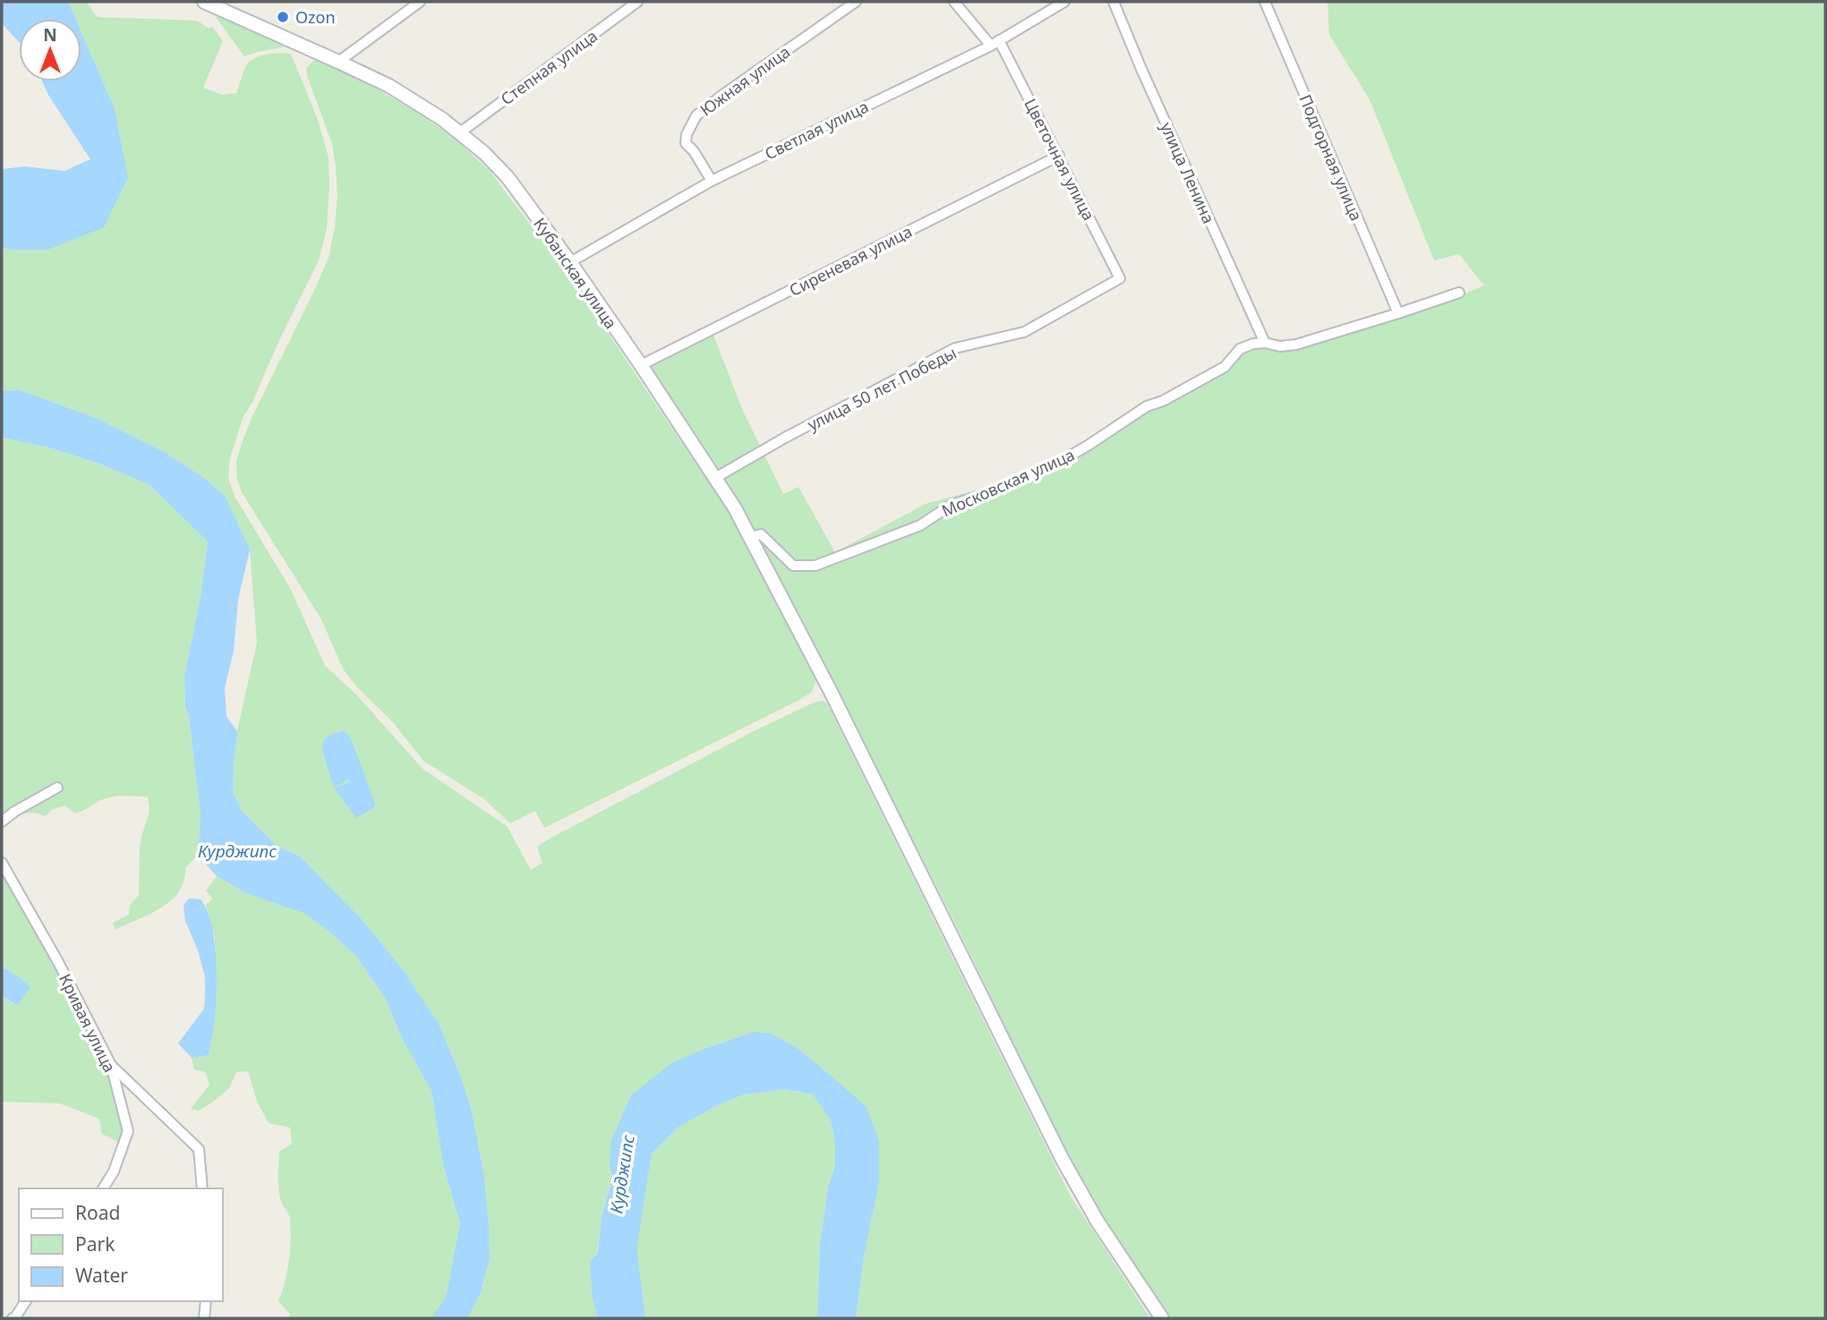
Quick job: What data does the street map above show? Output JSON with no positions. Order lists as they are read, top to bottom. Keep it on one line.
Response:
{"streets":{"main road":["Кубанская улица"],"street":["Степная улица","Южная улица","Светлая улица","Подгорная улица","Цветочная улица","улица Ленина","Сиреневая улица","улица 50 лет Победы","Московская улица","Кривая улица"]},"crossings":[["Степная улица","Кубанская улица"],["Южная улица","Светлая улица"],["Светлая улица","Цветочная улица"],["Светлая улица","Кубанская улица"],["Цветочная улица","Сиреневая улица"],["Цветочная улица","улица 50 лет Победы"],["улица Ленина","Московская улица"],["Сиреневая улица","Кубанская улица"],["Кубанская улица","улица 50 лет Победы"],["Кубанская улица","Московская улица"]],"water":["Курджипс"],"places":["Ozon"],"legend":["Road","Park","Water"],"north":"top"}
